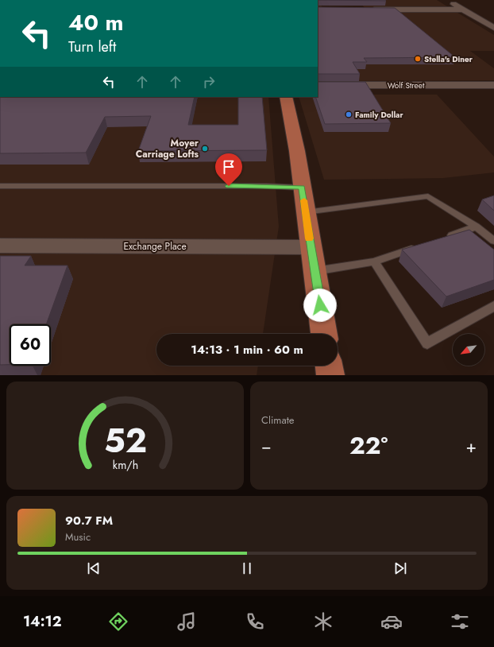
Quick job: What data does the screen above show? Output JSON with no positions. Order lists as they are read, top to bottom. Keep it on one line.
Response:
{"streets":{"street":["Wolf Street","Exchange Place"]},"places":["Stella's Diner","Family Dollar","Moyer Carriage Lofts"],"north":"bottom left","page":{"turn":["40 m","Turn left"],"limit":"60","trip":"14:13 · 1 min · 60 m","tile":"Climate","heat":["−","22°","+"],"song":["90.7 FM","Music"],"tabs":"14:12","gauge":["52","km/h"]}}
